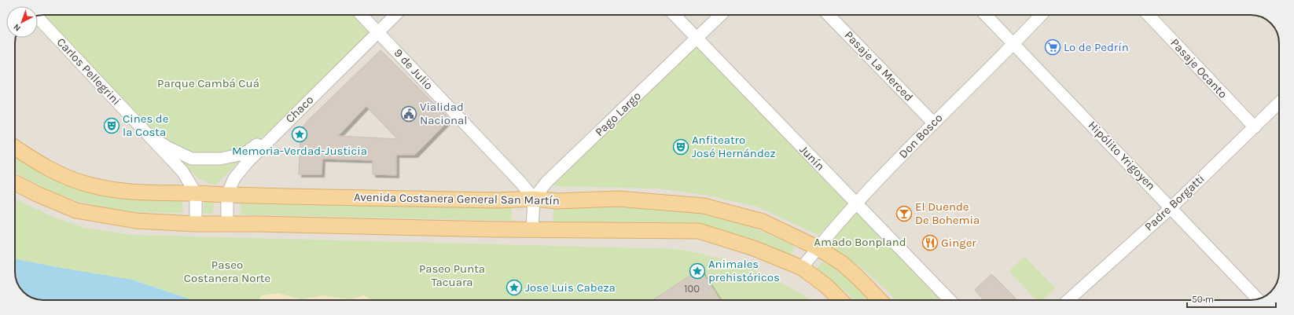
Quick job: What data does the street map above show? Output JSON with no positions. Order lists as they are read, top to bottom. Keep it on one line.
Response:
{"streets":{"main road":["Avenida Costanera General San Martín"],"street":["Pasaje La Merced","Pasaje Ocanto","9 de Julio","Carlos Pellegrini","Chaco","Pago Largo","Don Bosco","Hipólito Yrigoyen","Junín","Padre Borgatti"]},"crossings":[["Pasaje La Merced","Don Bosco"],["Pasaje Ocanto","Padre Borgatti"],["9 de Julio","Chaco"],["9 de Julio","Pago Largo"],["9 de Julio","Avenida Costanera General San Martín"],["Carlos Pellegrini","Avenida Costanera General San Martín"],["Chaco","Avenida Costanera General San Martín"],["Pago Largo","Junín"],["Pago Largo","Avenida Costanera General San Martín"],["Don Bosco","Hipólito Yrigoyen"],["Don Bosco","Junín"],["Don Bosco","Avenida Costanera General San Martín"],["Hipólito Yrigoyen","Padre Borgatti"]],"parks":["Parque Cambá Cuá","Amado Bonpland","Paseo Costanera Norte","Paseo Punta Tacuara"],"places":{"supermarket":["Lo de Pedrín"],"public building":["Vialidad Nacional"],"theatre":["Cines de la Costa","Anfiteatro José Hernández"],"place":["Memoria-Verdad-Justicia","Animales prehistóricos","Jose Luis Cabeza"],"bar":["El Duende De Bohemia"],"restaurant":["Ginger"]},"house_numbers":["100"],"scale_bar":"50 m","north":"bottom left"}
